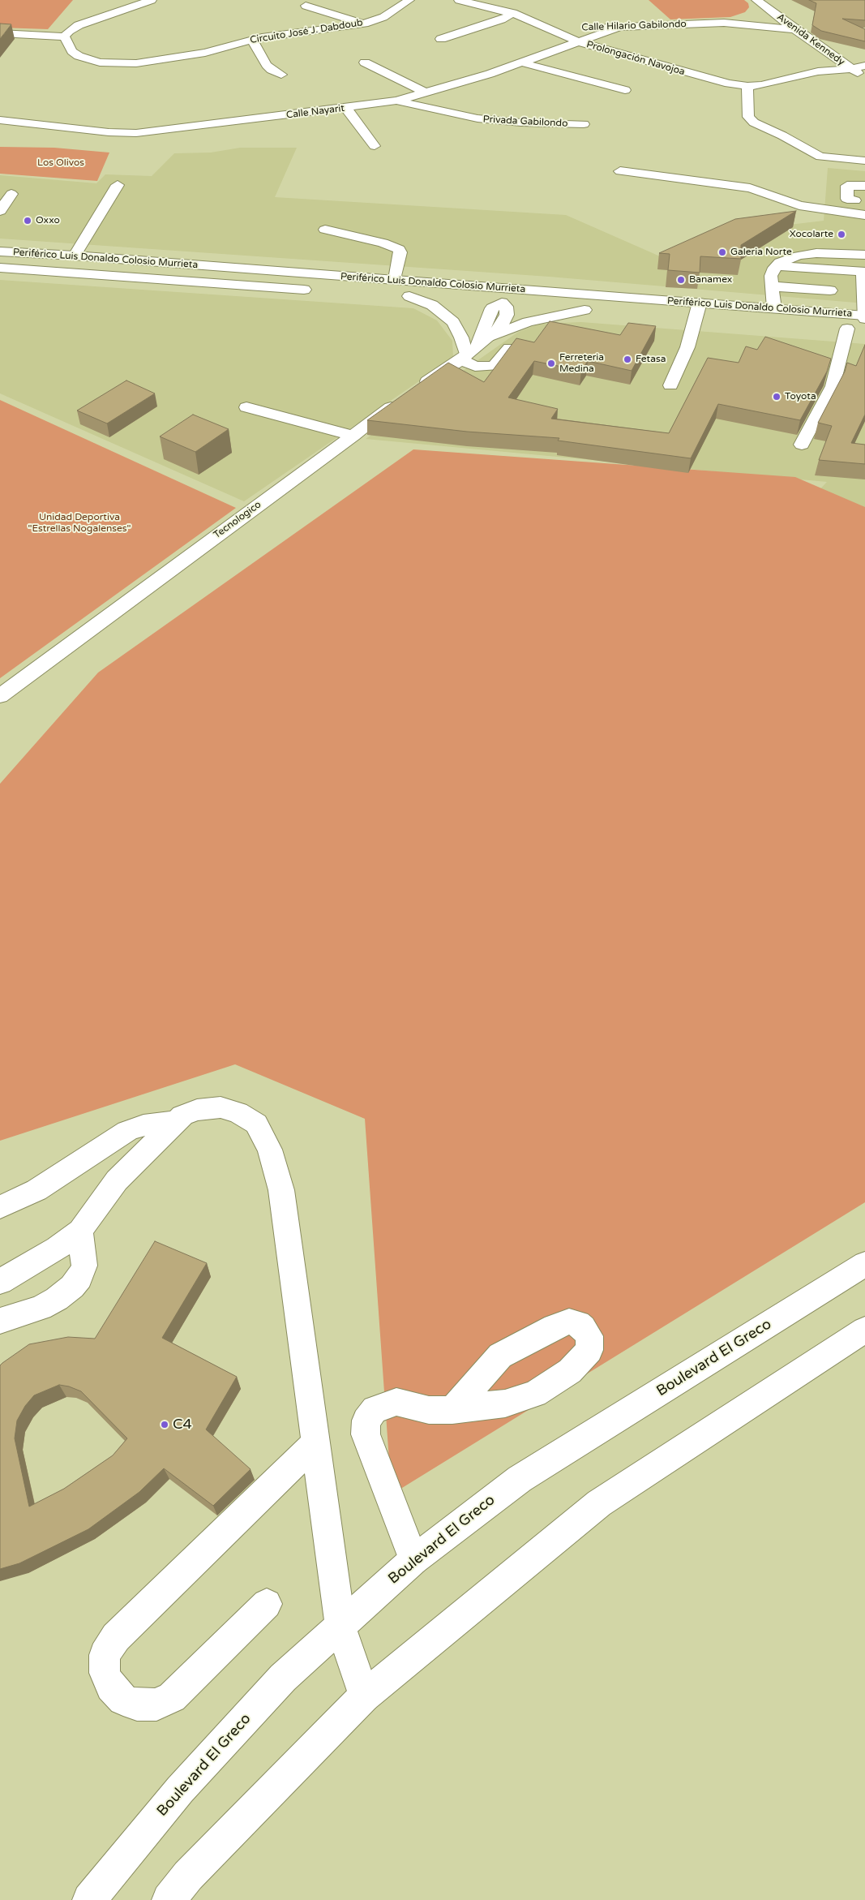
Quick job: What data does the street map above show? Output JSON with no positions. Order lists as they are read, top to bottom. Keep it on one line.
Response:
{"streets":{"street":["Calle Hilario Gabilondo","Circuito José J. Dabdoub","Avenida Kennedy","Prolongación Navojoa","Calle Nayarit","Privada Gabilondo","Periférico Luis Donaldo Colosio Murrieta","Tecnologico","Boulevard El Greco"]},"crossings":[["Calle Hilario Gabilondo","Avenida Kennedy"],["Calle Hilario Gabilondo","Prolongación Navojoa"],["Calle Hilario Gabilondo","Calle Nayarit"],["Prolongación Navojoa","Calle Nayarit"],["Calle Nayarit","Privada Gabilondo"],["Periférico Luis Donaldo Colosio Murrieta","Tecnologico"]],"parks":["Los Olivos","Unidad Deportiva \"Estrellas Nogalenses\""],"places":["Oxxo","Xocolarte","Galeria Norte","Banamex","Fetasa","Ferreteria Medina","Toyota","C4"]}
